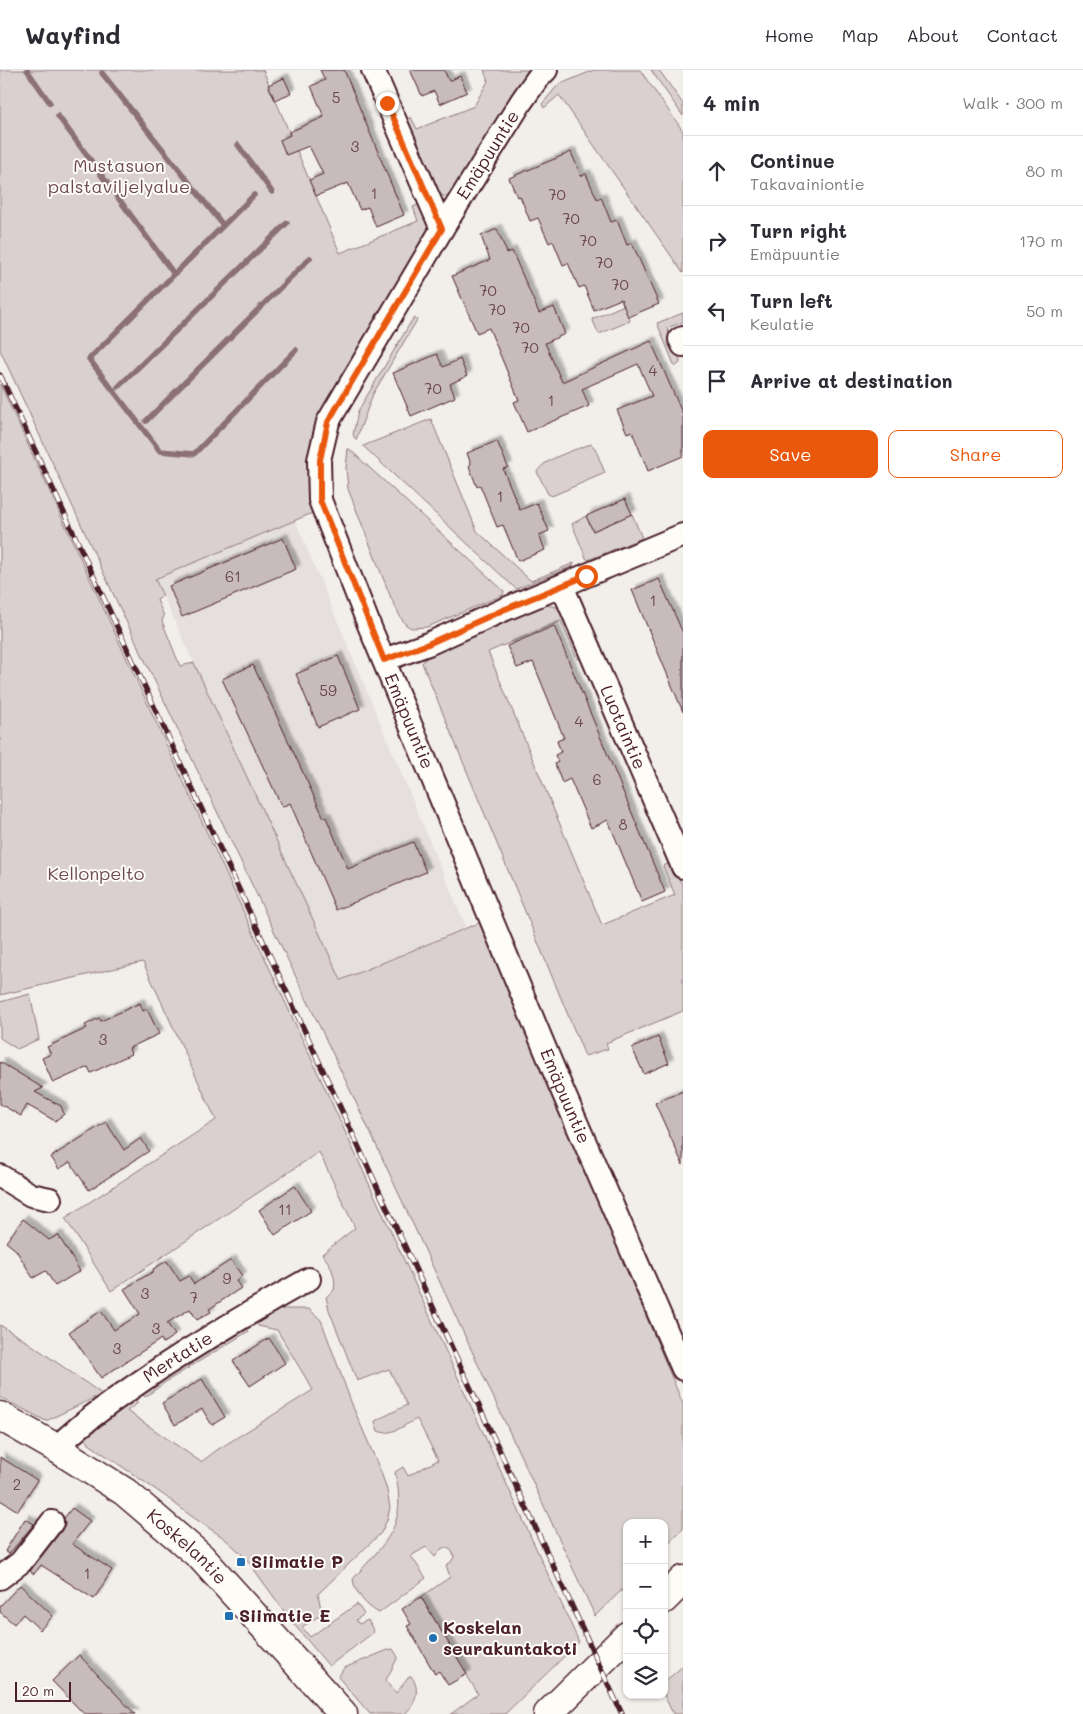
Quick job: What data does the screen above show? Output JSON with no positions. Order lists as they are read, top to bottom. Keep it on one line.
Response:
{"streets":{"main road":["Koskelantie"],"street":["Emäpuuntie","Luotaintie","Mertatie"]},"crossings":[["Mertatie","Koskelantie"]],"parks":["Mustasuon palstaviljelyalue","Kellonpelto"],"places":{"transit":["Siimatie P","Siimatie E"],"other":["Koskelan seurakuntakoti"]},"house_numbers":["5","3","1","70","70","70","70","70","70","70","70","70","4","70","1","1","61","1","59","4","6","8","3","11","9","3","7","3","3","2","1"],"scale_bar":"20 m","page":{"header":"Wayfind","nav":["Home","Map","About","Contact"],"heading":["4 min","Walk · 300 m"],"list":[["Continue","Takavainiontie","80 m"],["Turn right","Emäpuuntie","170 m"],["Turn left","Keulatie","50 m"],"Arrive at destination"],"buttons":["Save","Share"],"map_buttons":["+","−"],"scale":"20 m"}}
